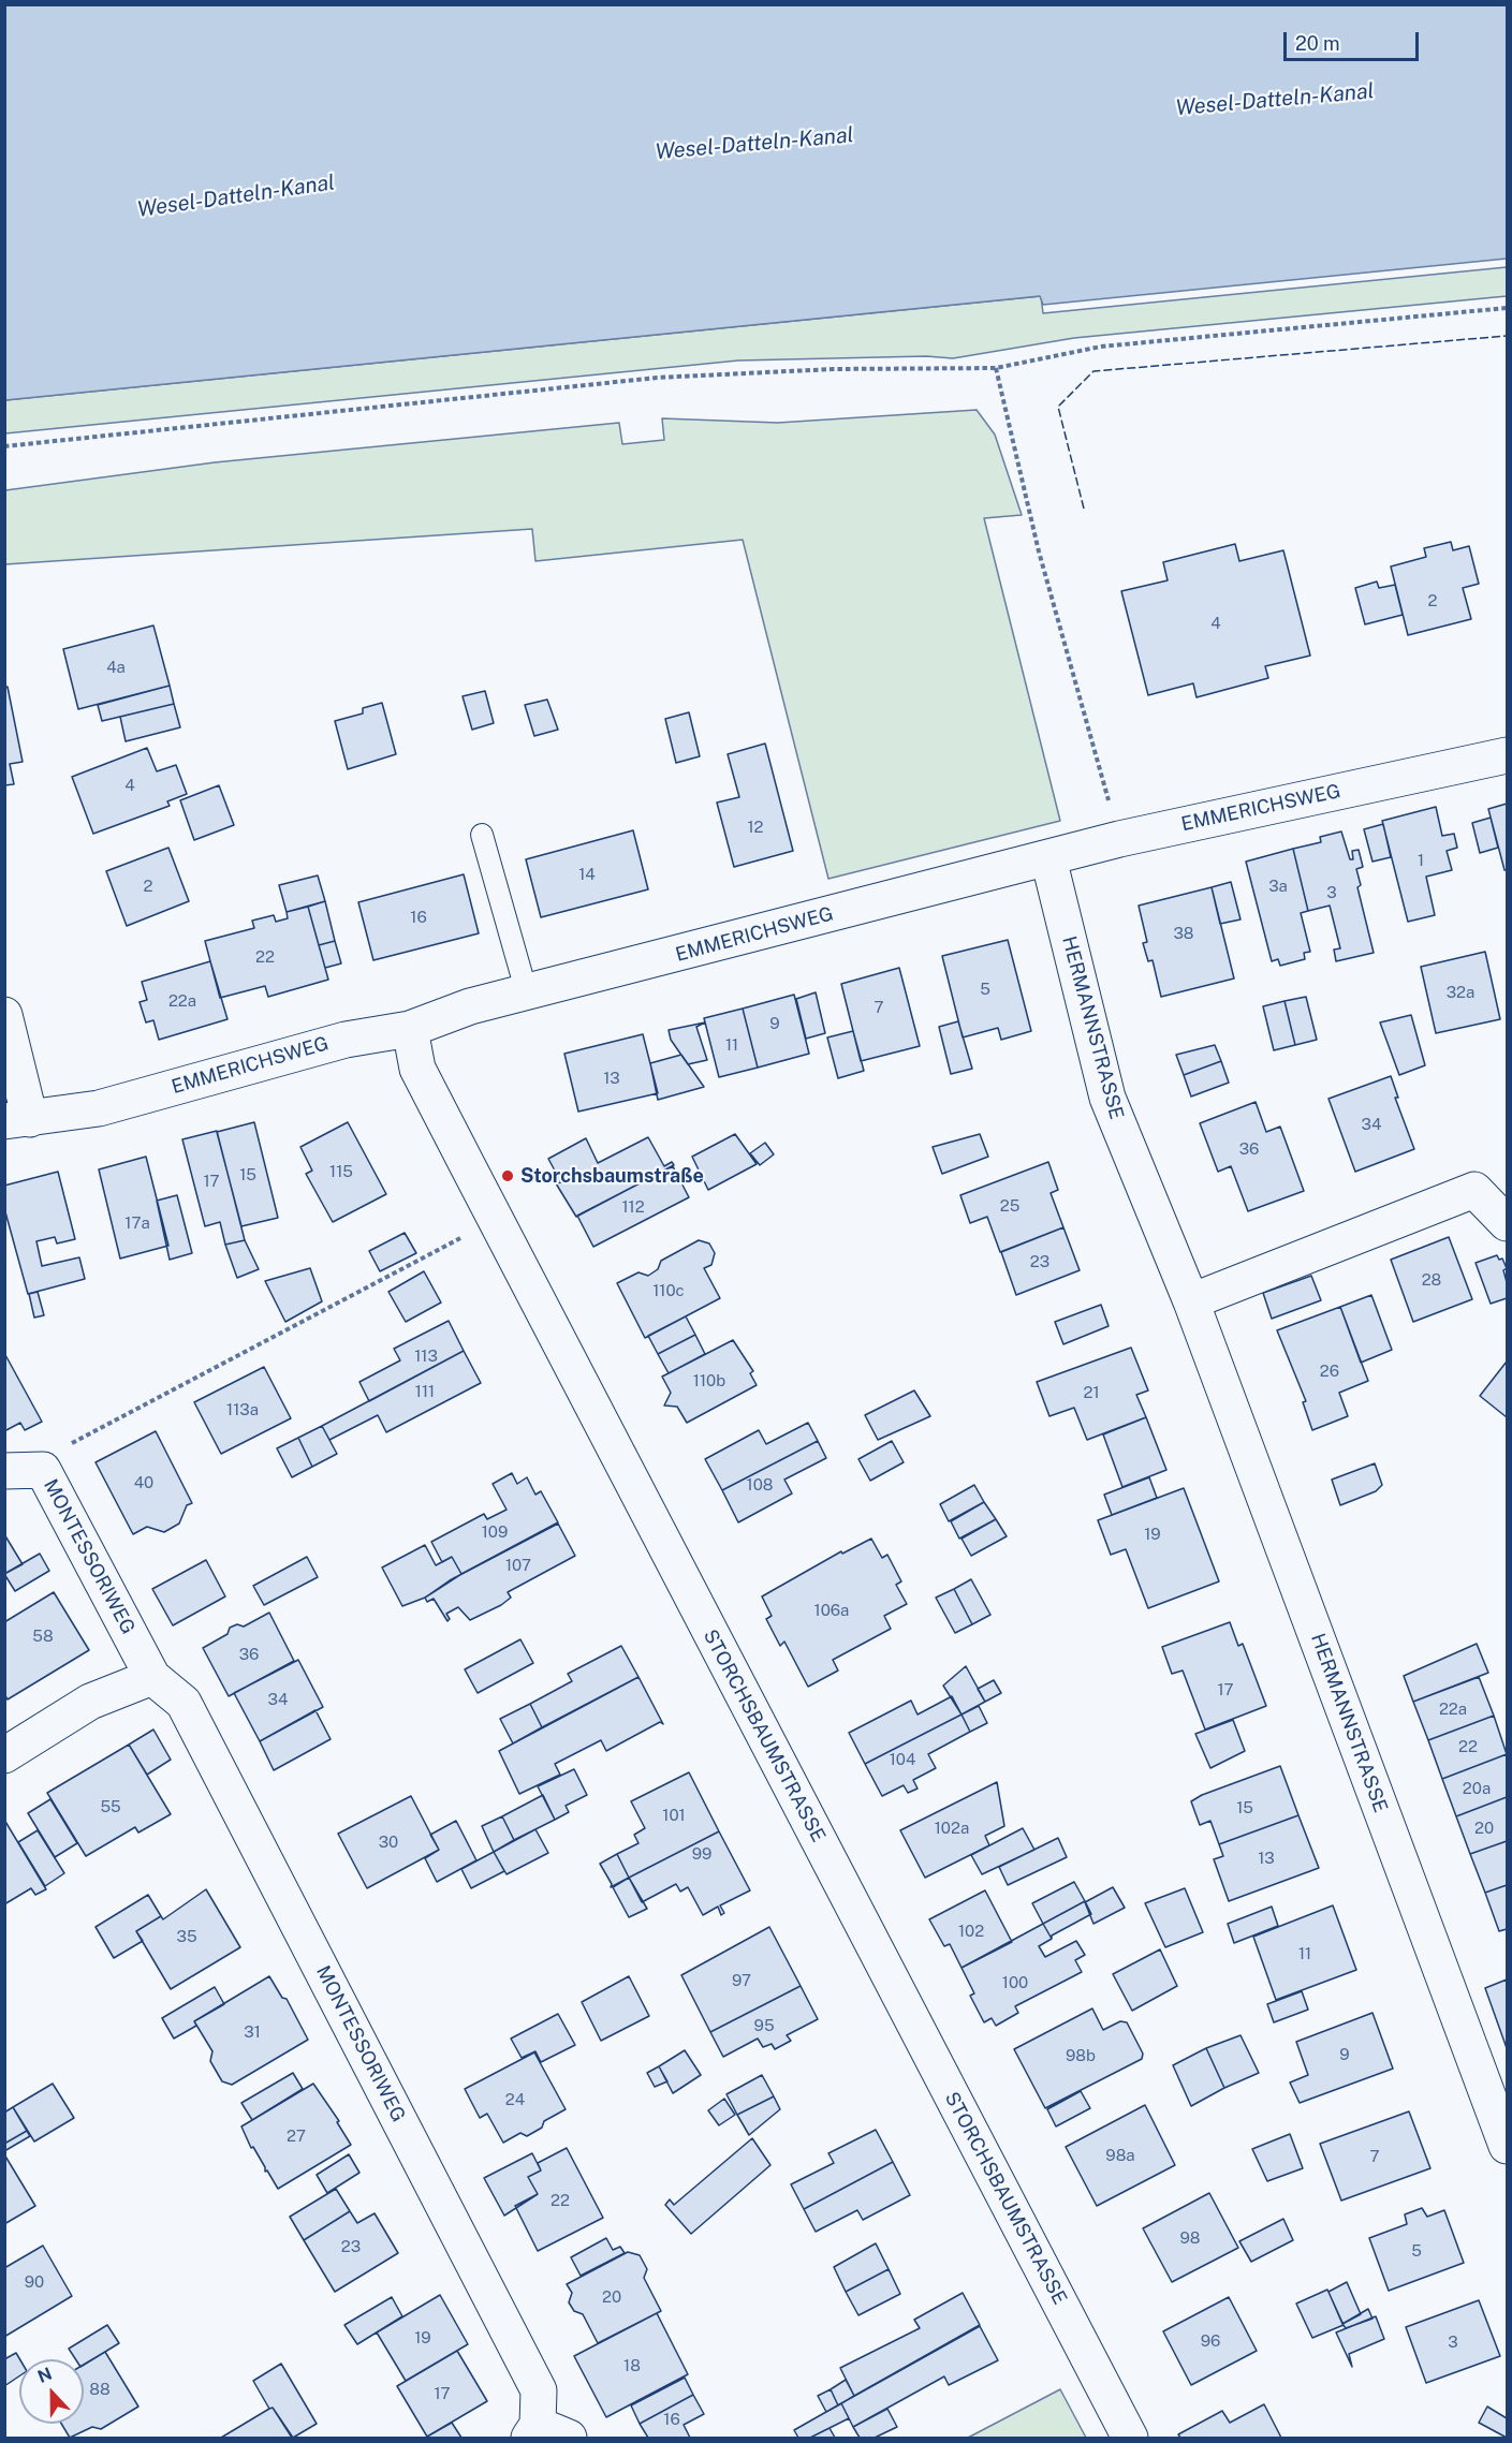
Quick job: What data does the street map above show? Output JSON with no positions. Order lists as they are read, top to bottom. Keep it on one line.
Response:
{"streets":{"street":["EMMERICHSWEG","HERMANNSTRASSE","MONTESSORIWEG","STORCHSBAUMSTRASSE"]},"crossings":[["EMMERICHSWEG","HERMANNSTRASSE"],["EMMERICHSWEG","STORCHSBAUMSTRASSE"]],"water":["Wesel-Datteln-Kanal"],"places":["Storchsbaumstraße"],"house_numbers":["2","4","4a","4","12","1","14","2","3a","3","16","38","22","5","32a","22a","7","9","11","13","34","36","115","15","17","25","112","17a","23","28","110c","113","26","110b","111","21","113a","40","108","109","19","107","106a","58","36","17","34","22a","22","104","20a","55","15","101","102a","20","30","99","13","102","35","11","97","100","95","31","9","98b","24","27","98a","7","22","98","23","5","90","20","19","96","3","18","88","17","16"],"scale_bar":"20 m","north":"top"}
